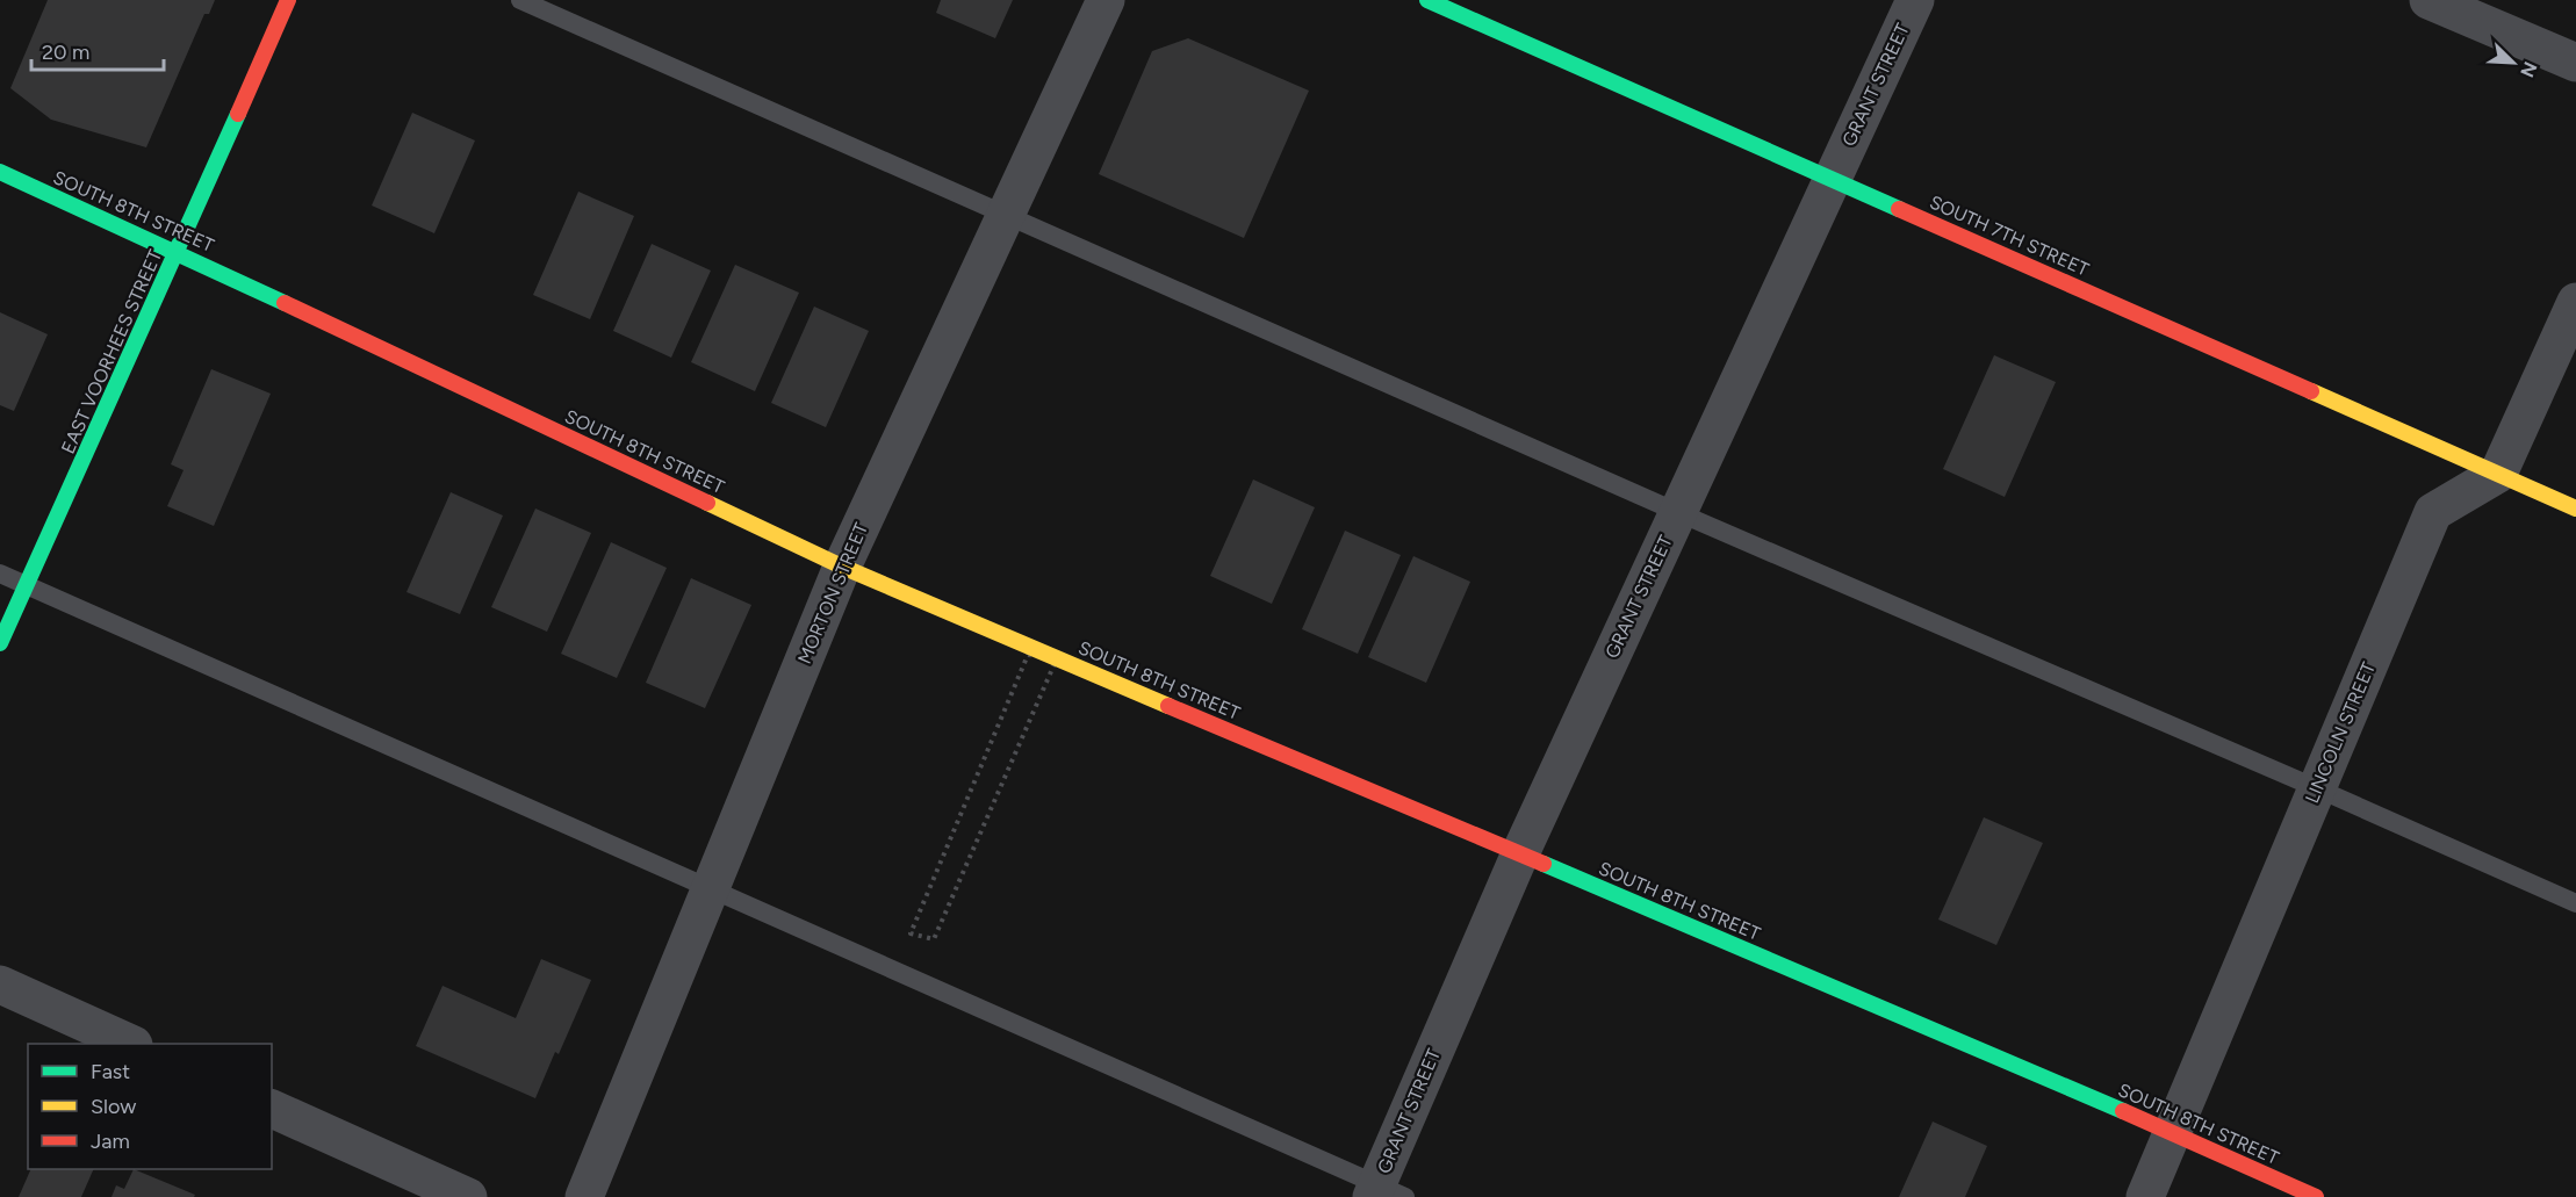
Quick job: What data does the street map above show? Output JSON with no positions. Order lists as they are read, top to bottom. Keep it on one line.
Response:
{"streets":{"street":["GRANT STREET","SOUTH 8TH STREET","SOUTH 7TH STREET","EAST VOORHEES STREET","MORTON STREET","LINCOLN STREET"]},"crossings":[["GRANT STREET","SOUTH 8TH STREET"],["GRANT STREET","SOUTH 7TH STREET"],["SOUTH 8TH STREET","EAST VOORHEES STREET"],["SOUTH 8TH STREET","MORTON STREET"],["SOUTH 8TH STREET","LINCOLN STREET"],["SOUTH 7TH STREET","LINCOLN STREET"]],"legend":["Fast","Slow","Jam"],"scale_bar":"20 m","north":"bottom right"}
